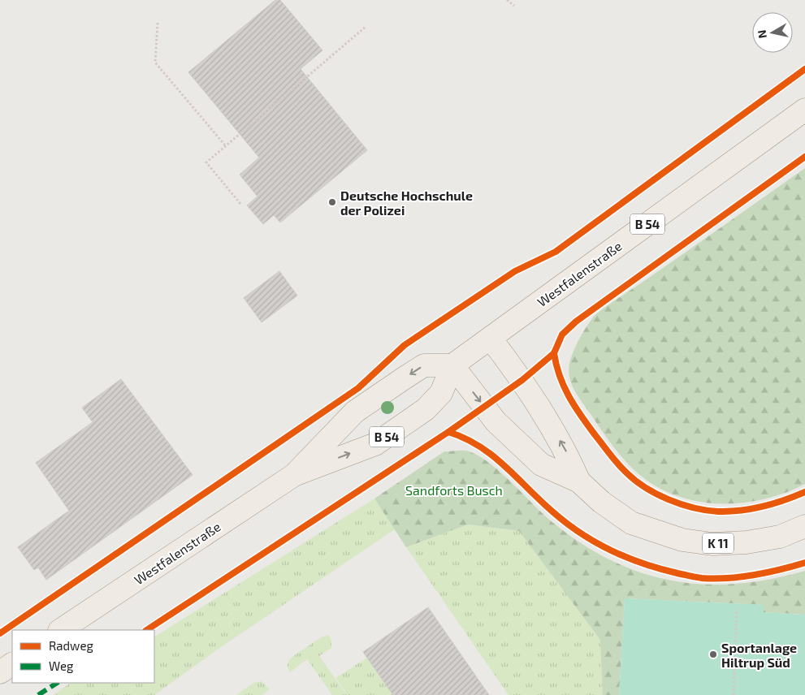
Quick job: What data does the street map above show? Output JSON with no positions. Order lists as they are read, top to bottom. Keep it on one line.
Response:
{"streets":{"main road":["B 54","Westfalenstraße","K 11"]},"crossings":[["Westfalenstraße","K 11"]],"parks":["Sandforts Busch"],"places":["Deutsche Hochschule der Polizei","Sportanlage Hiltrup Süd"],"legend":["Radweg","Weg"],"north":"left"}
